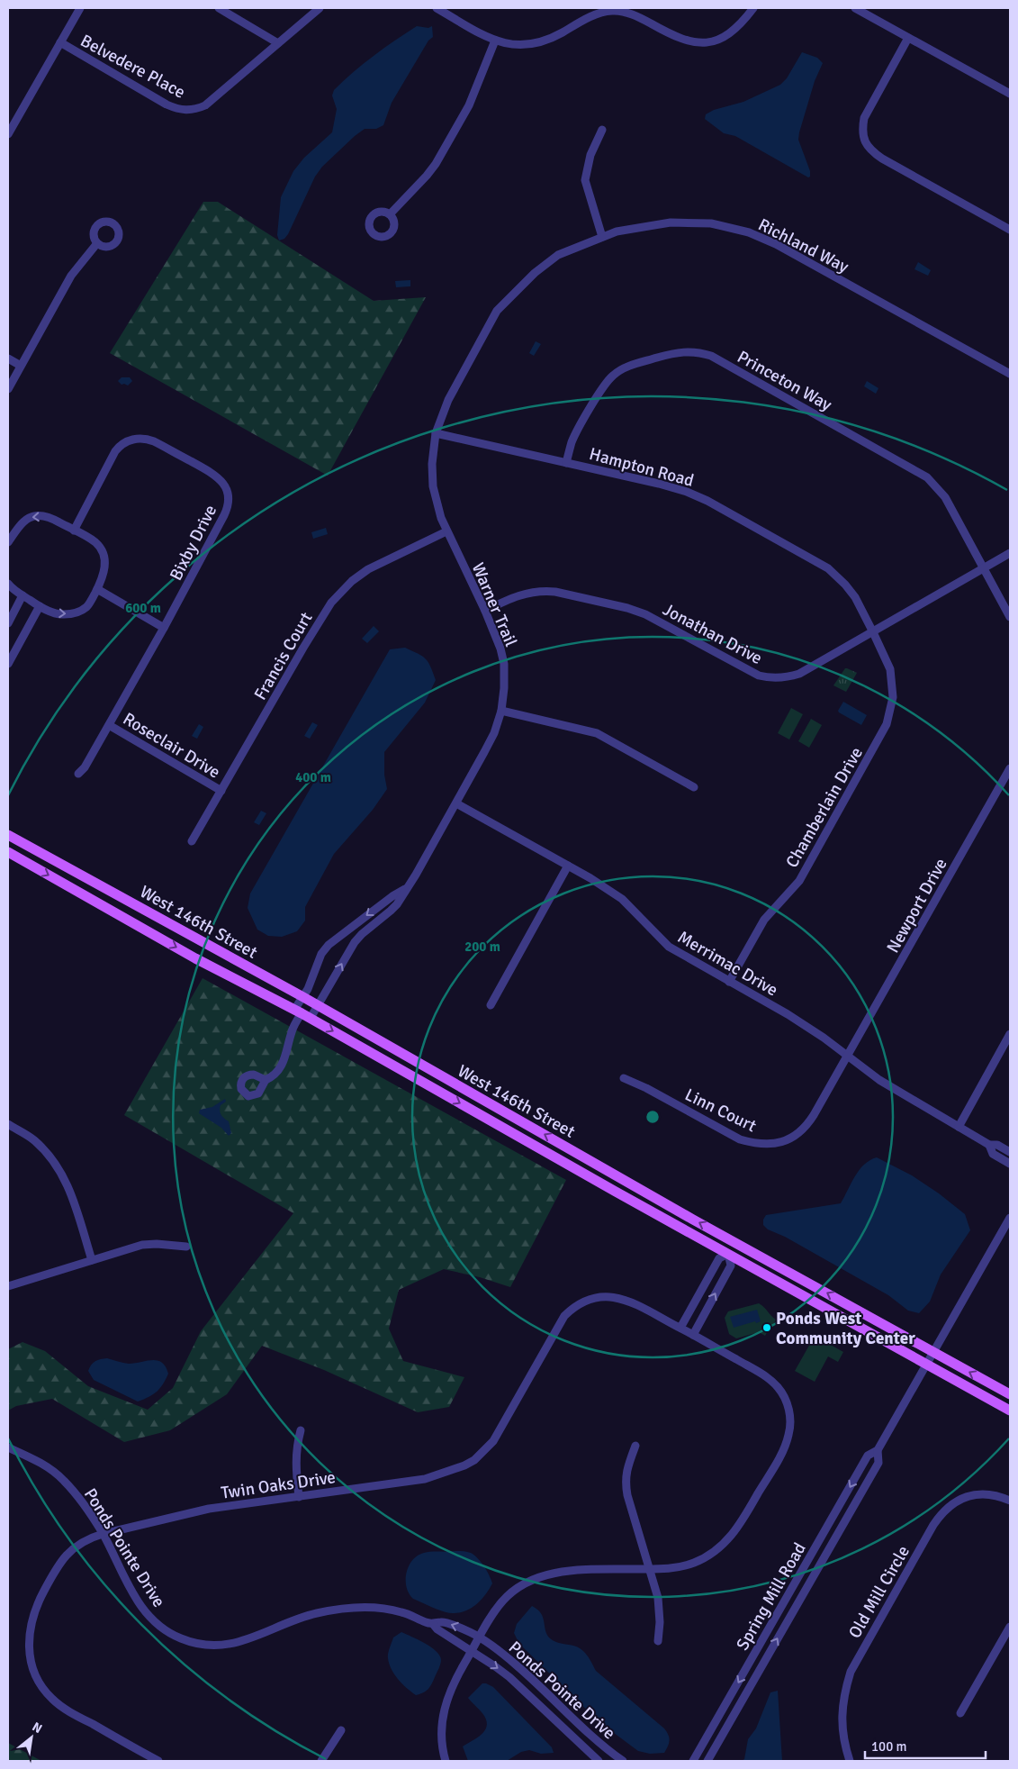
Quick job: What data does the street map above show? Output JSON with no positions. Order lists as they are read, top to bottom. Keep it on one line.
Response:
{"streets":{"main road":["West 146th Street"],"street":["Belvedere Place","Richland Way","Princeton Way","Hampton Road","Bixby Drive","Warner Trail","Jonathan Drive","Francis Court","Roseclair Drive","Chamberlain Drive","Newport Drive","Merrimac Drive","Linn Court","Twin Oaks Drive","Ponds Pointe Drive","Old Mill Circle","Spring Mill Road"]},"crossings":[["Richland Way","Warner Trail"],["Princeton Way","Hampton Road"],["Princeton Way","Jonathan Drive"],["Hampton Road","Warner Trail"],["Hampton Road","Jonathan Drive"],["Hampton Road","Chamberlain Drive"],["Bixby Drive","Roseclair Drive"],["Warner Trail","Jonathan Drive"],["Warner Trail","Francis Court"],["Warner Trail","West 146th Street"],["Warner Trail","Merrimac Drive"],["Jonathan Drive","Chamberlain Drive"],["Francis Court","Roseclair Drive"],["Chamberlain Drive","Merrimac Drive"],["Newport Drive","Merrimac Drive"],["Newport Drive","Linn Court"],["West 146th Street","Spring Mill Road"],["Merrimac Drive","Linn Court"],["Twin Oaks Drive","Ponds Pointe Drive"]],"places":["Ponds West Community Center"],"scale_bar":"100 m","north":"top right","rings":["600 m","400 m","200 m"]}
